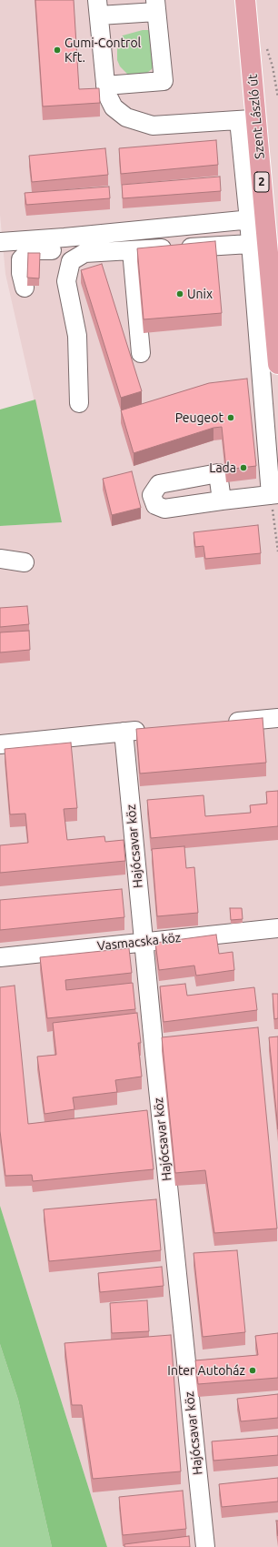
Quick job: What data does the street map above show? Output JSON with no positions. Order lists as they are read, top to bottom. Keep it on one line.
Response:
{"streets":{"main road":["Szent László út","2"],"street":["Hajócsavar köz","Vasmacska köz"]},"crossings":[["Hajócsavar köz","Vasmacska köz"]],"places":["Gumi-Control Kft.","Unix","Peugeot","Lada","Inter Autoház"]}
